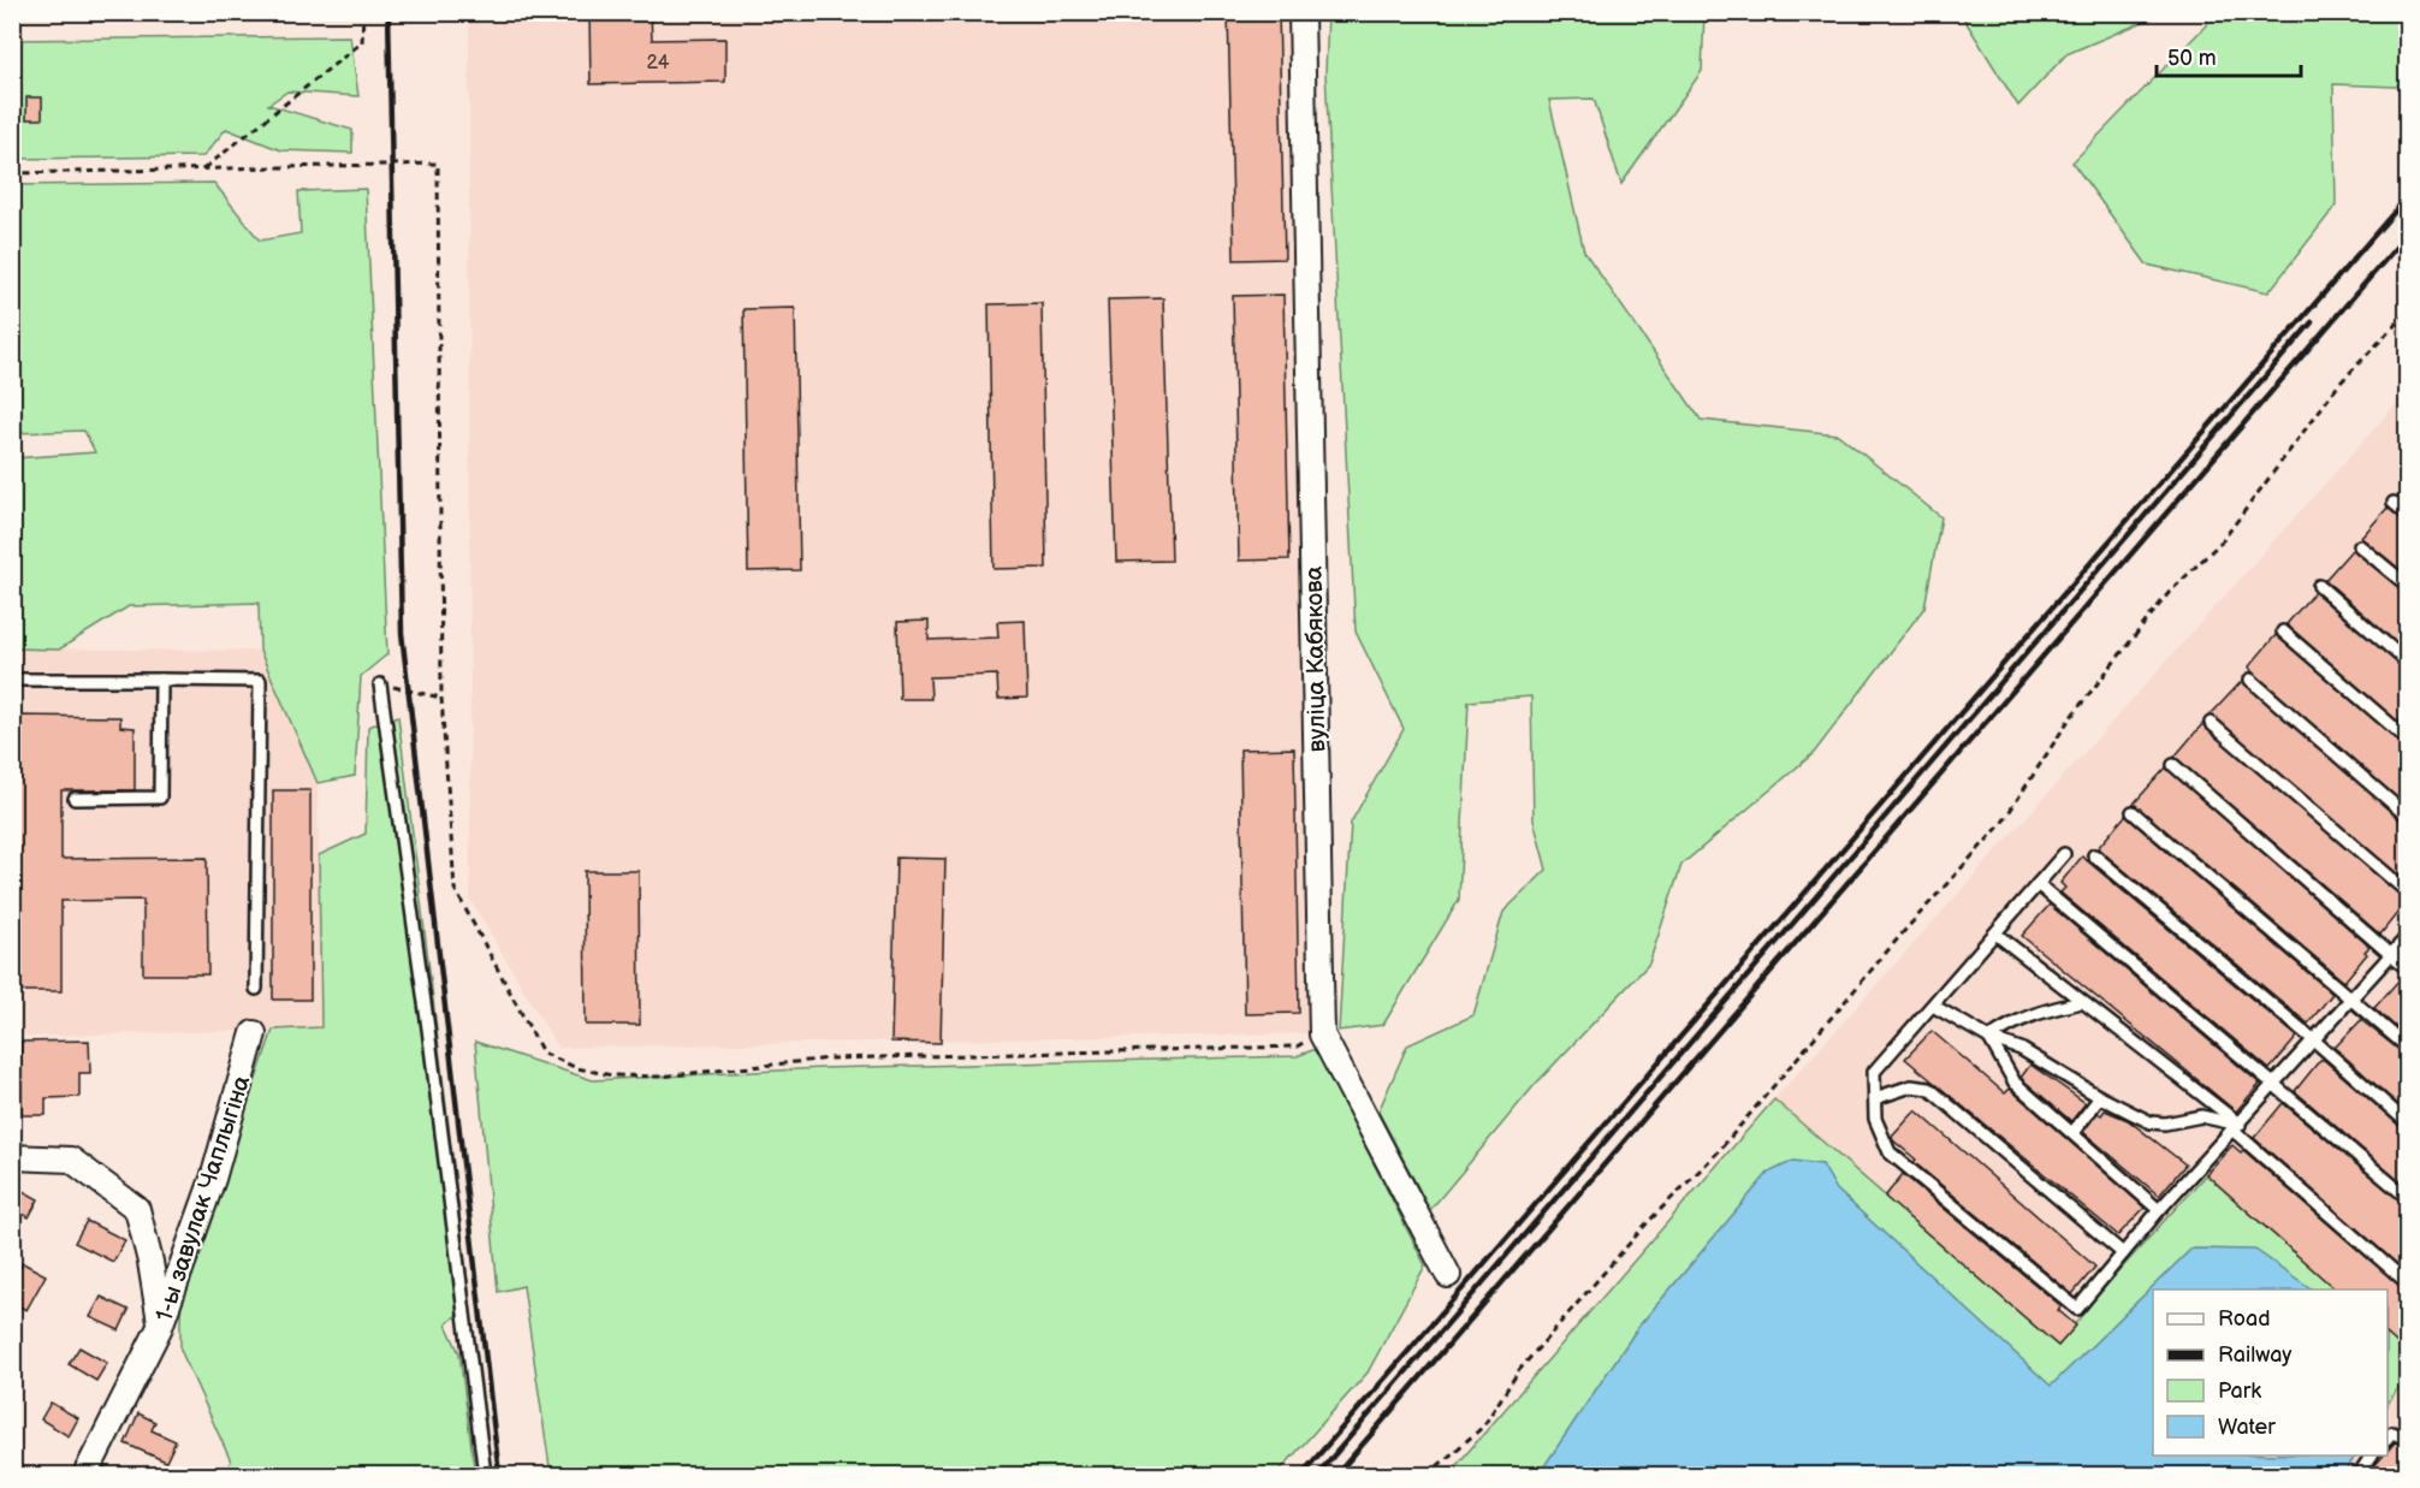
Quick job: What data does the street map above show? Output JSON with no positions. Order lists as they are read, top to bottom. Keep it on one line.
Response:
{"streets":{"street":["вуліца Кабякова","1-ы завулак Чаплыгіна"]},"house_numbers":["24"],"legend":["Road","Railway","Park","Water"],"scale_bar":"50 m"}
